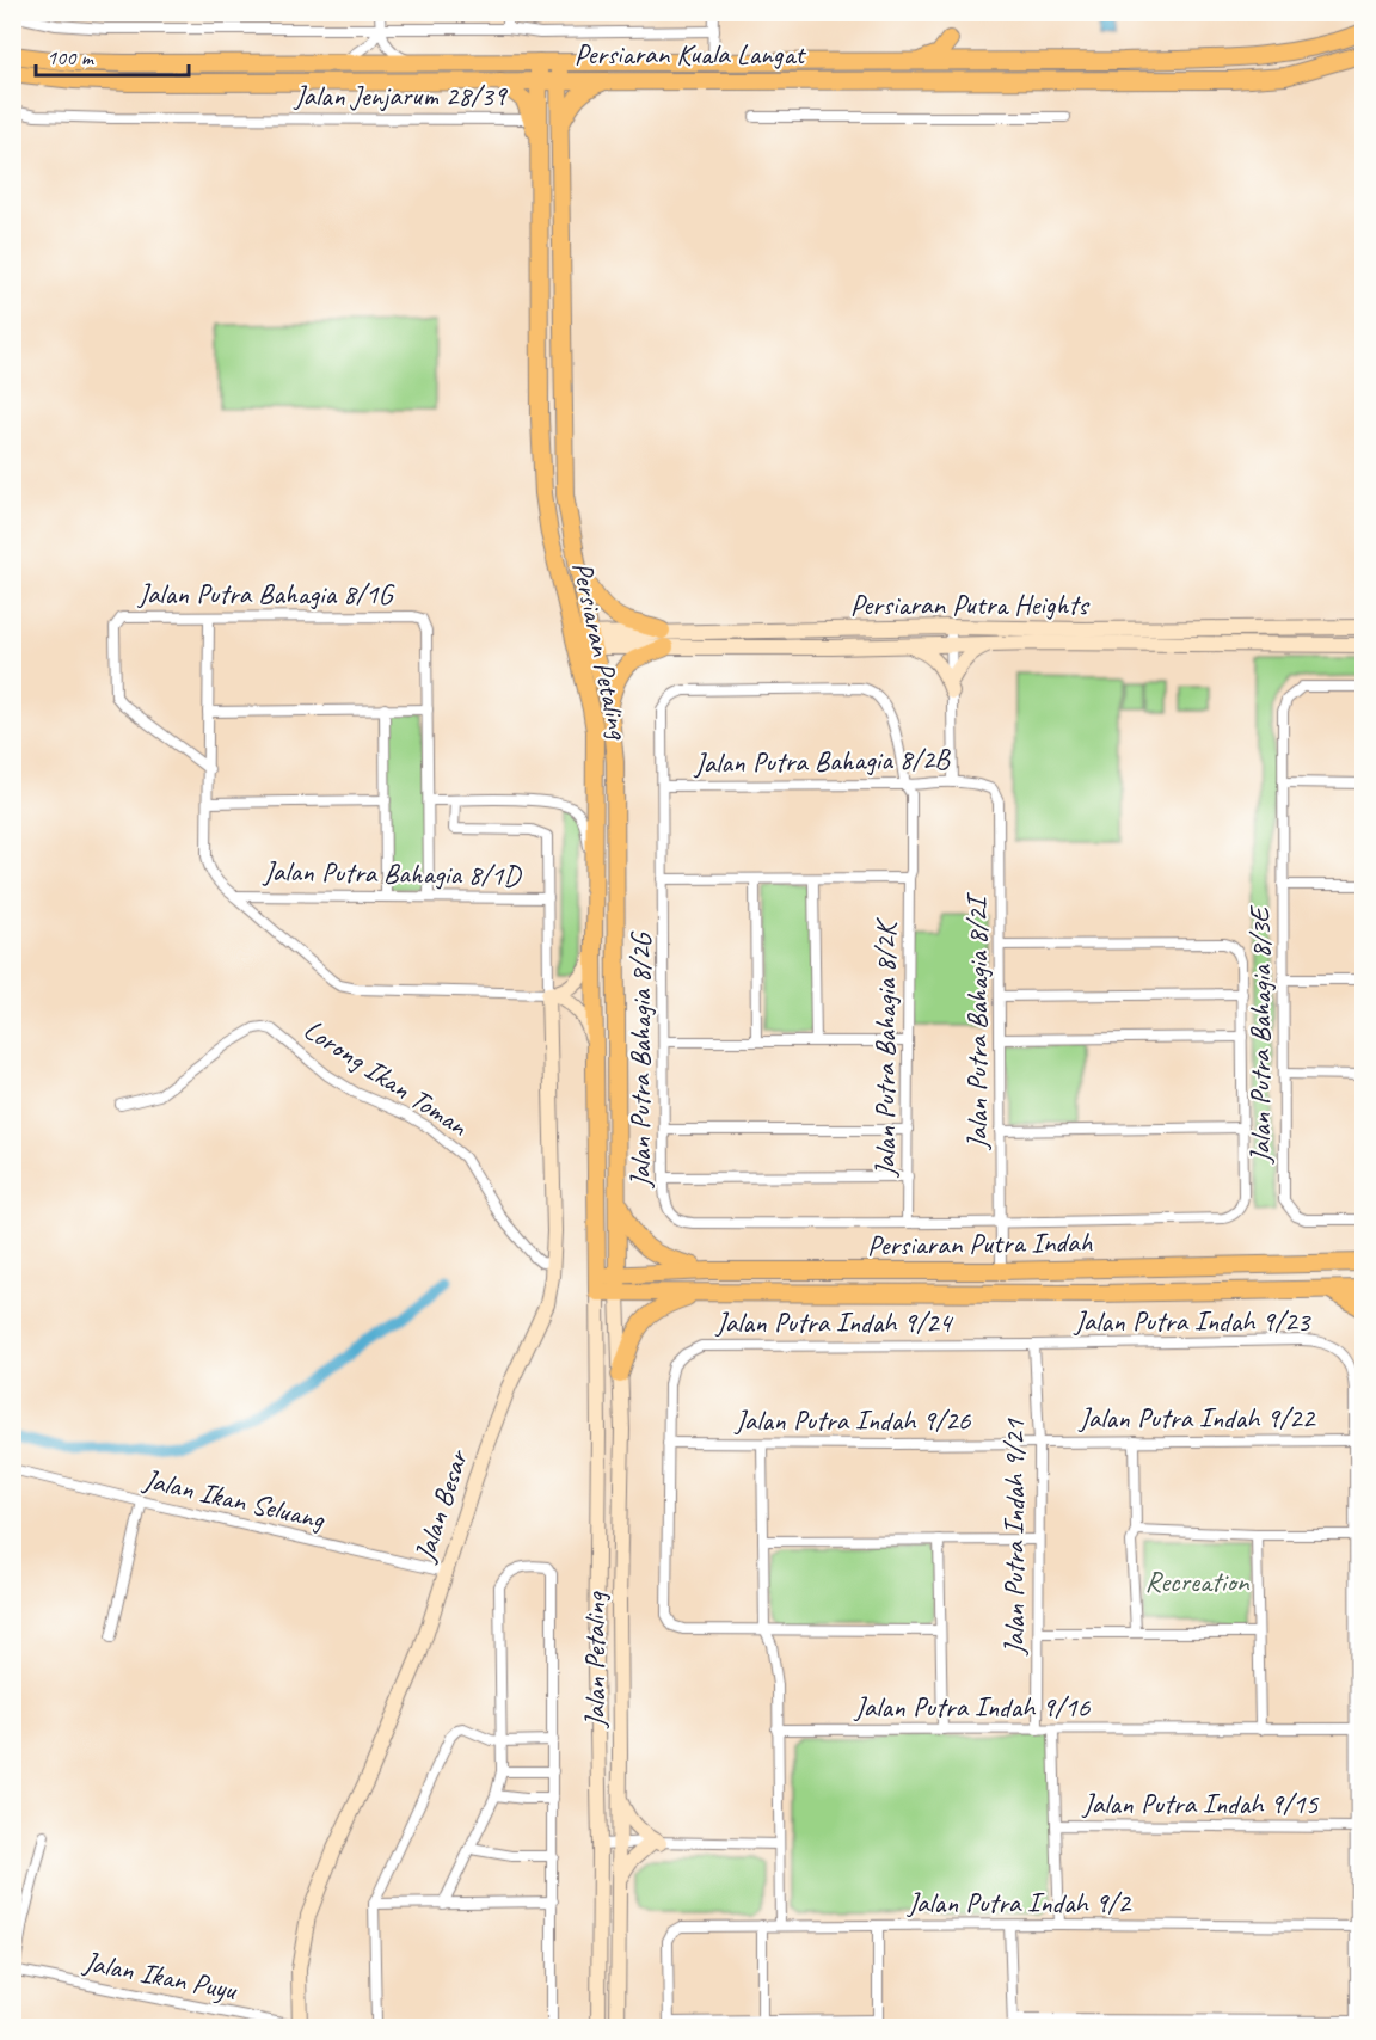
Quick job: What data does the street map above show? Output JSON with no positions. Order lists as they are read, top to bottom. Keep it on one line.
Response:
{"streets":{"main road":["Persiaran Kuala Langat","Persiaran Petaling","Persiaran Putra Indah"],"street":["Jalan Jenjarum 28/39","Jalan Putra Bahagia 8/1G","Persiaran Putra Heights","Jalan Putra Bahagia 8/2B","Jalan Putra Bahagia 8/1D","Jalan Putra Bahagia 8/2I","Jalan Putra Bahagia 8/3E","Jalan Putra Bahagia 8/2K","Jalan Putra Bahagia 8/2G","Lorong Ikan Toman","Jalan Putra Indah 9/23","Jalan Putra Indah 9/24","Jalan Putra Indah 9/22","Jalan Putra Indah 9/26","Jalan Ikan Seluang","Jalan Besar","Jalan Putra Indah 9/21","Jalan Petaling","Jalan Putra Indah 9/16","Jalan Putra Indah 9/15","Jalan Putra Indah 9/2","Jalan Ikan Puyu"]},"crossings":[["Persiaran Kuala Langat","Persiaran Petaling"],["Persiaran Putra Heights","Persiaran Petaling"],["Persiaran Petaling","Persiaran Putra Indah"],["Persiaran Petaling","Jalan Petaling"],["Jalan Putra Bahagia 8/2B","Jalan Putra Bahagia 8/2I"],["Jalan Putra Bahagia 8/2B","Jalan Putra Bahagia 8/2K"],["Jalan Putra Bahagia 8/2B","Jalan Putra Bahagia 8/2G"],["Jalan Putra Bahagia 8/2I","Jalan Putra Bahagia 8/2G"],["Jalan Putra Bahagia 8/2I","Persiaran Putra Indah"],["Jalan Putra Bahagia 8/2K","Jalan Putra Bahagia 8/2G"],["Lorong Ikan Toman","Jalan Besar"],["Persiaran Putra Indah","Jalan Petaling"],["Jalan Putra Indah 9/23","Jalan Putra Indah 9/24"],["Jalan Putra Indah 9/23","Jalan Putra Indah 9/22"],["Jalan Putra Indah 9/23","Jalan Putra Indah 9/21"],["Jalan Putra Indah 9/23","Jalan Putra Indah 9/16"],["Jalan Putra Indah 9/23","Jalan Putra Indah 9/15"],["Jalan Putra Indah 9/23","Jalan Putra Indah 9/2"],["Jalan Putra Indah 9/24","Jalan Putra Indah 9/26"],["Jalan Putra Indah 9/24","Jalan Putra Indah 9/21"],["Jalan Putra Indah 9/22","Jalan Putra Indah 9/26"],["Jalan Putra Indah 9/22","Jalan Putra Indah 9/21"],["Jalan Putra Indah 9/26","Jalan Putra Indah 9/21"],["Jalan Ikan Seluang","Jalan Besar"],["Jalan Besar","Jalan Ikan Puyu"],["Jalan Putra Indah 9/21","Jalan Putra Indah 9/16"],["Jalan Putra Indah 9/15","Jalan Putra Indah 9/2"]],"parks":["Recreation"],"scale_bar":"100 m"}
